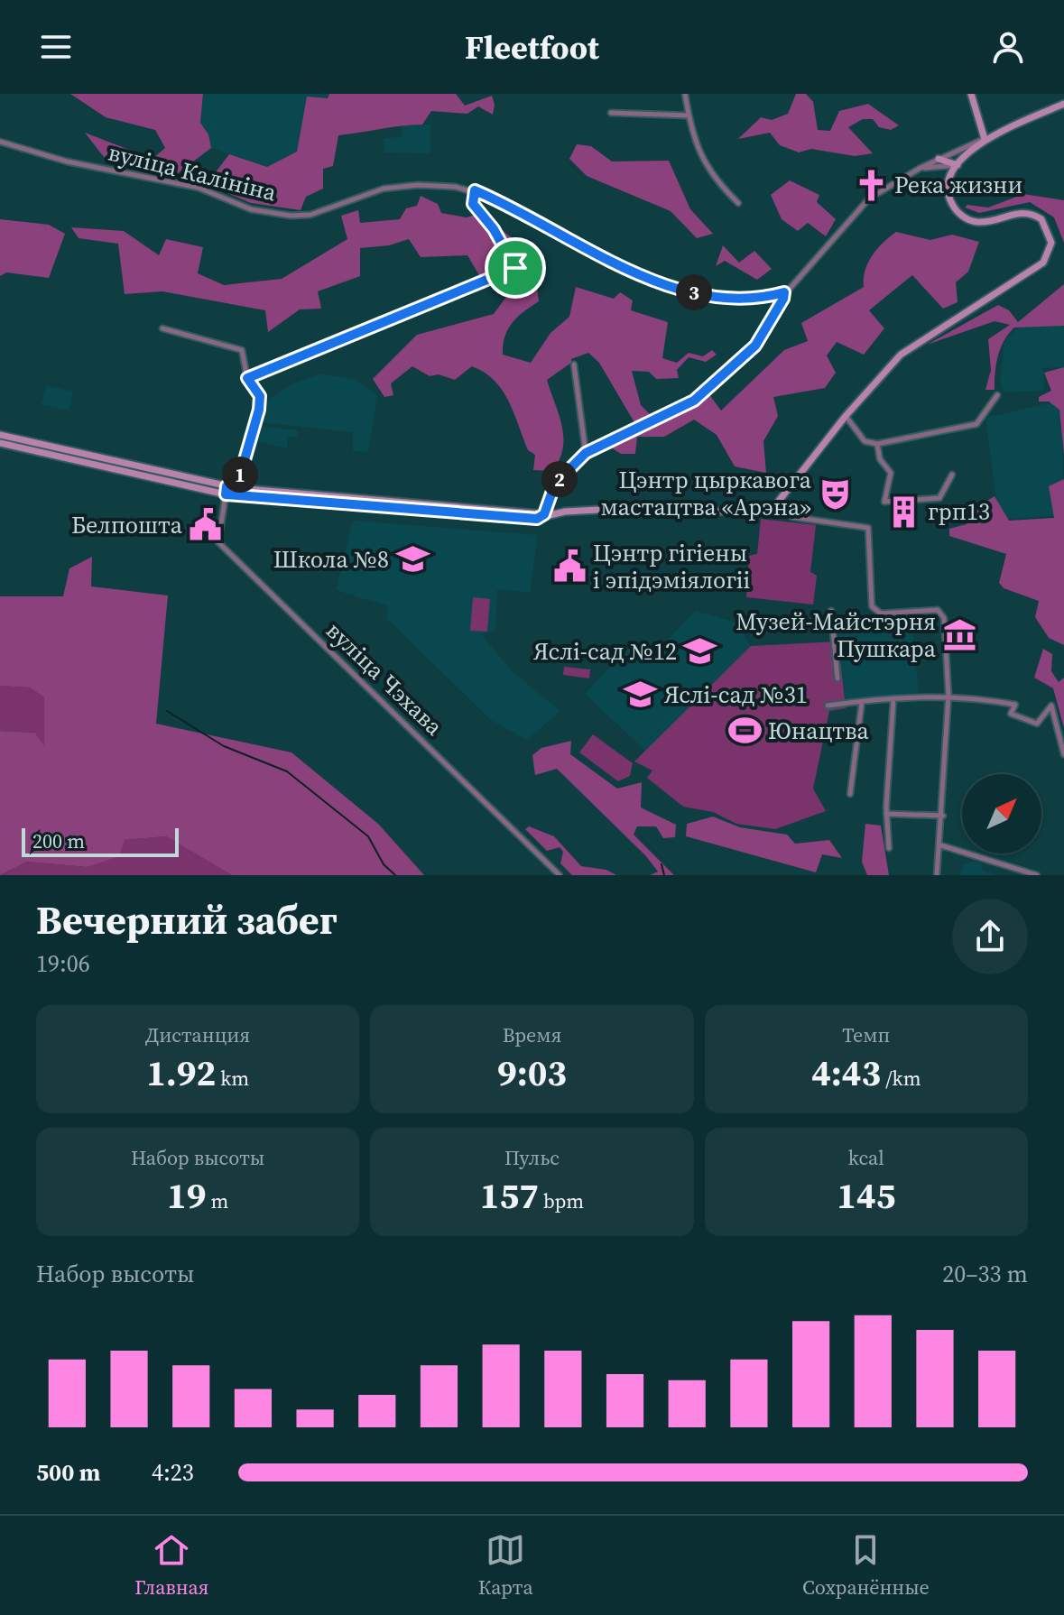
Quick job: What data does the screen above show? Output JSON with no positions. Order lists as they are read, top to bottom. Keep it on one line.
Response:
{"streets":{"street":["вуліца Калініна","вуліца Чэхава"]},"places":{"church":["Река жизни"],"theatre":["Цэнтр цыркавога мастацтва «Арэна»"],"building":["грп13"],"public building":["Белпошта","Цэнтр гігіены і эпідэміялогіі"],"school or university":["Школа №8","Яслі-сад №12","Яслі-сад №31"],"museum":["Музей-Майстэрня Пушкара"],"sports":["Юнацтва"]},"scale_bar":"200 m","north":"top right","page":{"header":"Fleetfoot","pins":["3","1","2"],"scale":"200 m","heading":["Вечерний забег","19:06"],"stats":[["Дистанция","1.92 km"],["Время","9:03"],["Темп","4:43 /km"],["Набор высоты","19 m"],["Пульс","157 bpm"],["kcal","145"]],"chart":["Набор высоты","20–33 m"],"list":[{"name":"500 m","note":"4:23"}],"tabs":["Главная","Карта","Сохранённые"]}}
